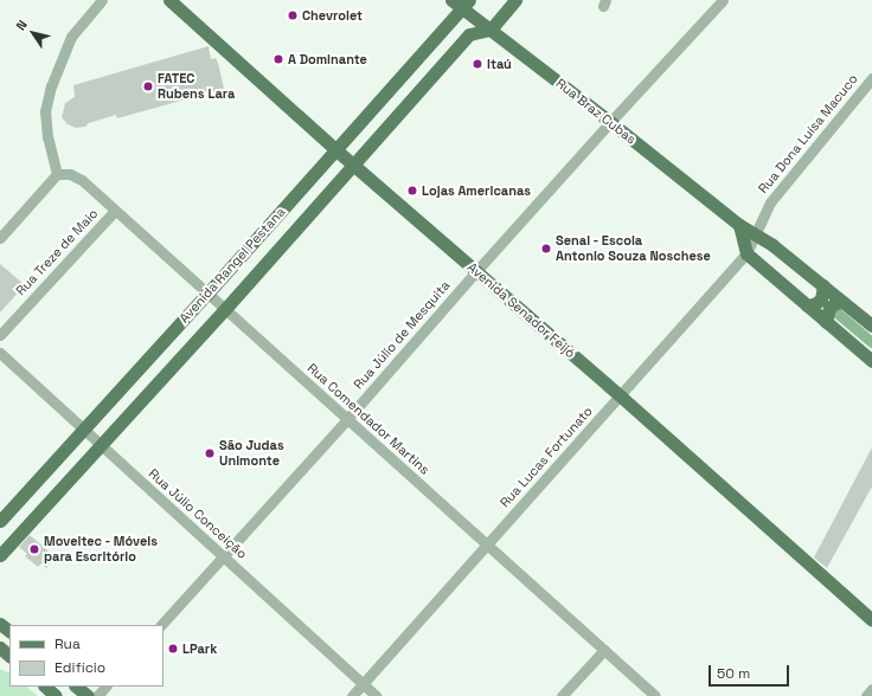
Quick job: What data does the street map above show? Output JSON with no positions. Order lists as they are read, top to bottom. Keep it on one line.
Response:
{"streets":{"main road":["Rua Braz Cubas","Avenida Rangel Pestana","Avenida Senador Feijó"],"street":["Rua Dona Luísa Macuco","Rua Treze de Maio","Rua Júlio de Mesquita","Rua Comendador Martins","Rua Lucas Fortunato","Rua Júlio Conceição"]},"crossings":[["Rua Braz Cubas","Rua Dona Luísa Macuco"],["Rua Braz Cubas","Avenida Rangel Pestana"],["Rua Braz Cubas","Rua Júlio de Mesquita"],["Rua Braz Cubas","Rua Lucas Fortunato"],["Rua Dona Luísa Macuco","Rua Lucas Fortunato"],["Rua Treze de Maio","Rua Comendador Martins"],["Avenida Rangel Pestana","Avenida Senador Feijó"],["Avenida Rangel Pestana","Rua Comendador Martins"],["Avenida Rangel Pestana","Rua Júlio Conceição"],["Avenida Senador Feijó","Rua Júlio de Mesquita"],["Avenida Senador Feijó","Rua Lucas Fortunato"],["Rua Júlio de Mesquita","Rua Comendador Martins"],["Rua Júlio de Mesquita","Rua Júlio Conceição"],["Rua Comendador Martins","Rua Lucas Fortunato"],["Rua Lucas Fortunato","Rua Júlio Conceição"]],"places":["Chevrolet","A Dominante","Itaú","FATEC Rubens Lara","Lojas Americanas","Senai - Escola Antonio Souza Noschese","São Judas Unimonte","Moveltec - Móveis para Escritório","LPark"],"legend":["Rua","Edifício"],"scale_bar":"50 m","north":"top left"}
